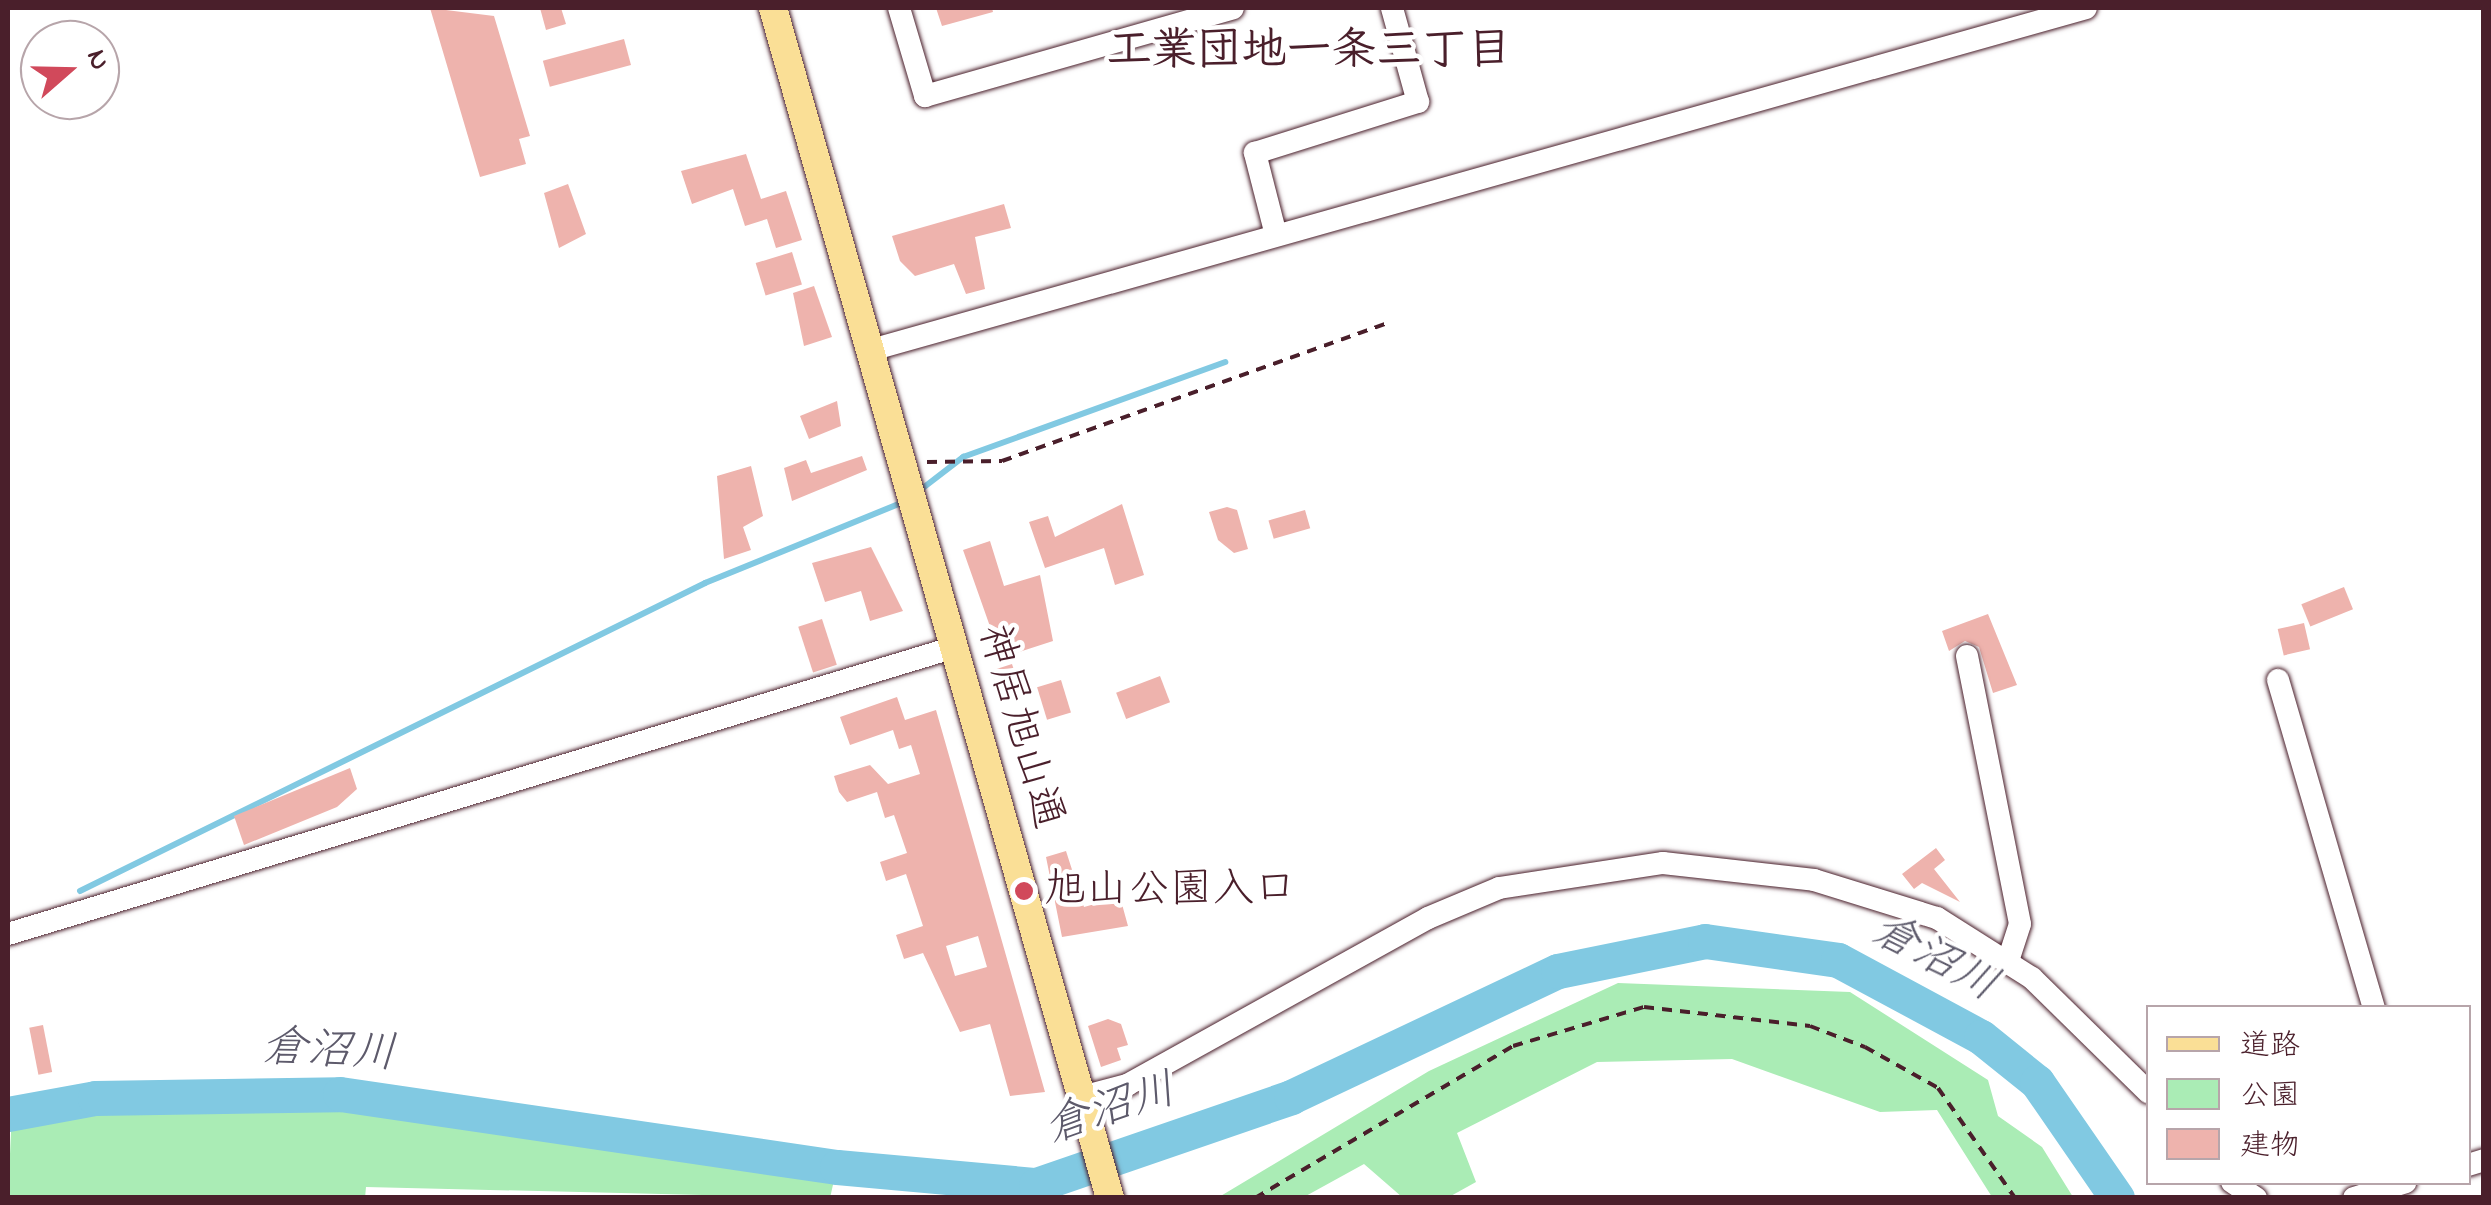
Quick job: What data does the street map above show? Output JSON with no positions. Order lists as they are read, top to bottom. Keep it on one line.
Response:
{"streets":{"main road":["神居旭山通"]},"districts":["工業団地一条三丁目"],"water":["倉沼川"],"places":["旭山公園入口"],"legend":["道路","公園","建物"],"north":"right"}
